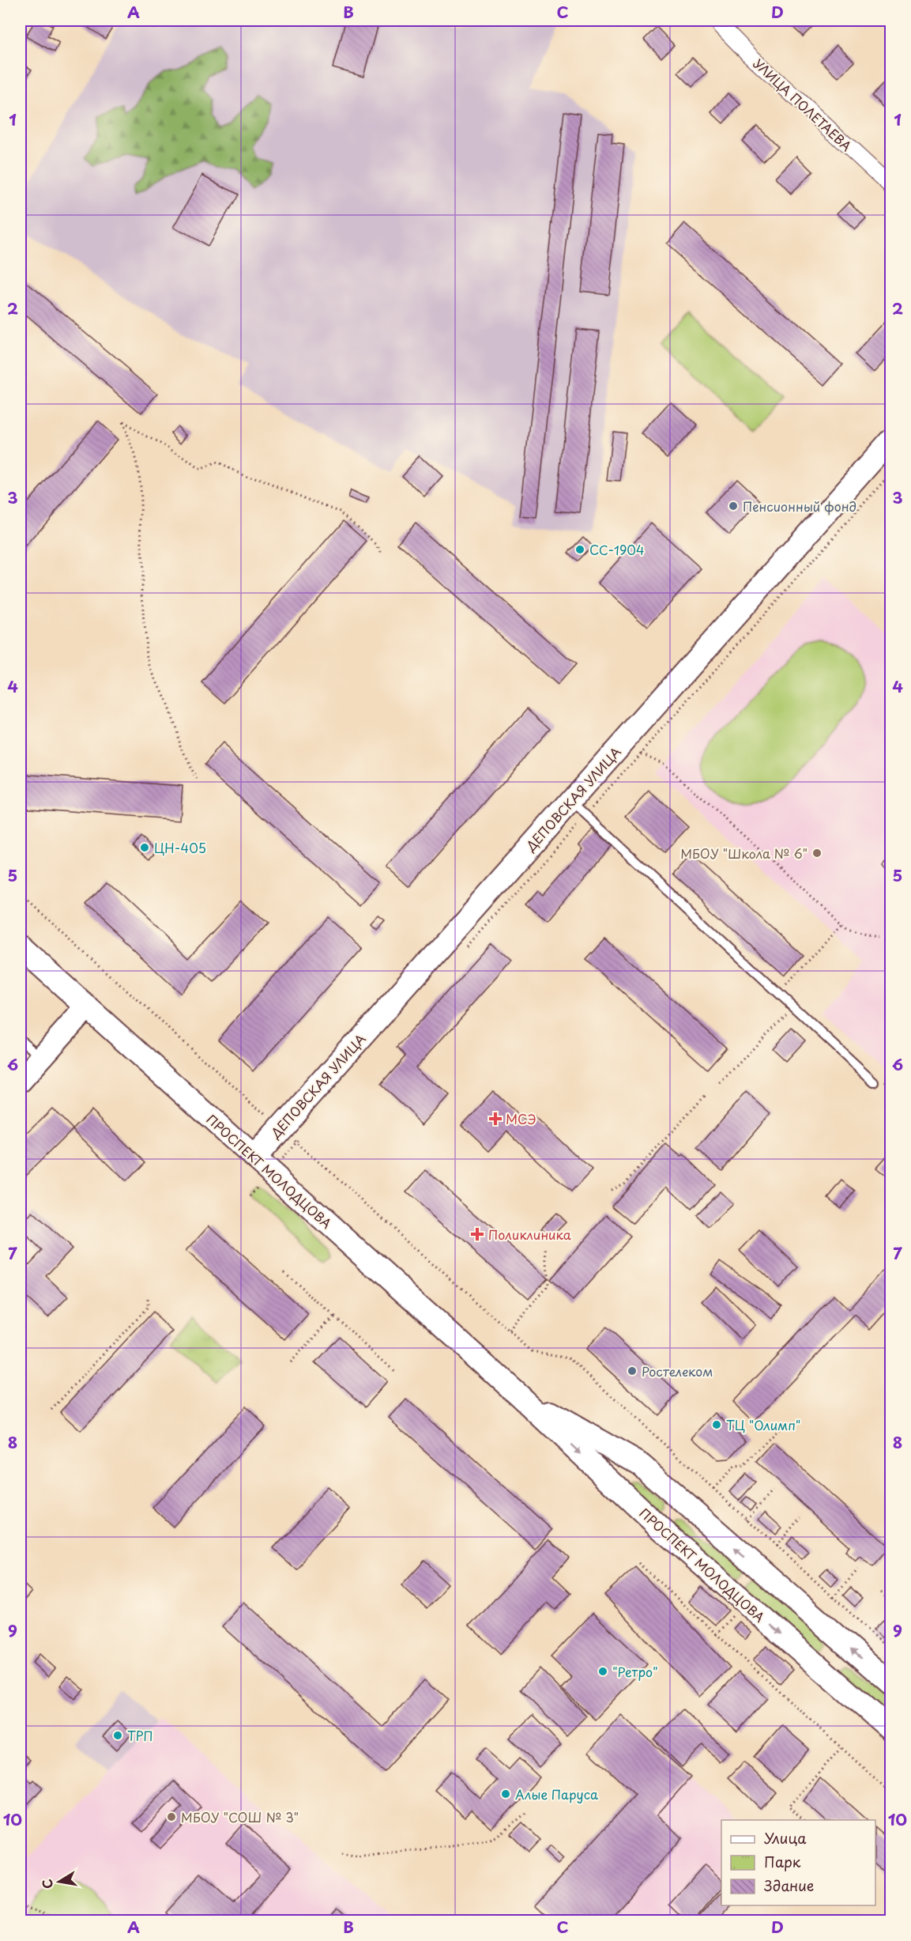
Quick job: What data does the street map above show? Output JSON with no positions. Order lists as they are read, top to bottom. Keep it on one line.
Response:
{"streets":{"main road":["ДЕПОВСКАЯ УЛИЦА","ПРОСПЕКТ МОЛОДЦОВА"],"street":["УЛИЦА ПОЛЕТАЕВА"]},"crossings":[["ДЕПОВСКАЯ УЛИЦА","ПРОСПЕКТ МОЛОДЦОВА"]],"places":{"other":["Пенсионный фонд","СС-1904","ЦН-405","МБОУ \"Школа № 6\"","Ростелеком","ТЦ \"Олимп\"","\"Ретро\"","ТРП","Алые Паруса","МБОУ \"СОШ № 3\""],"health":["МСЭ","Поликлиника"]},"legend":["Улица","Парк","Здание"],"north":"left","grid":{"columns":["A","B","C","D"],"rows":["1","2","3","4","5","6","7","8","9","10"]}}
